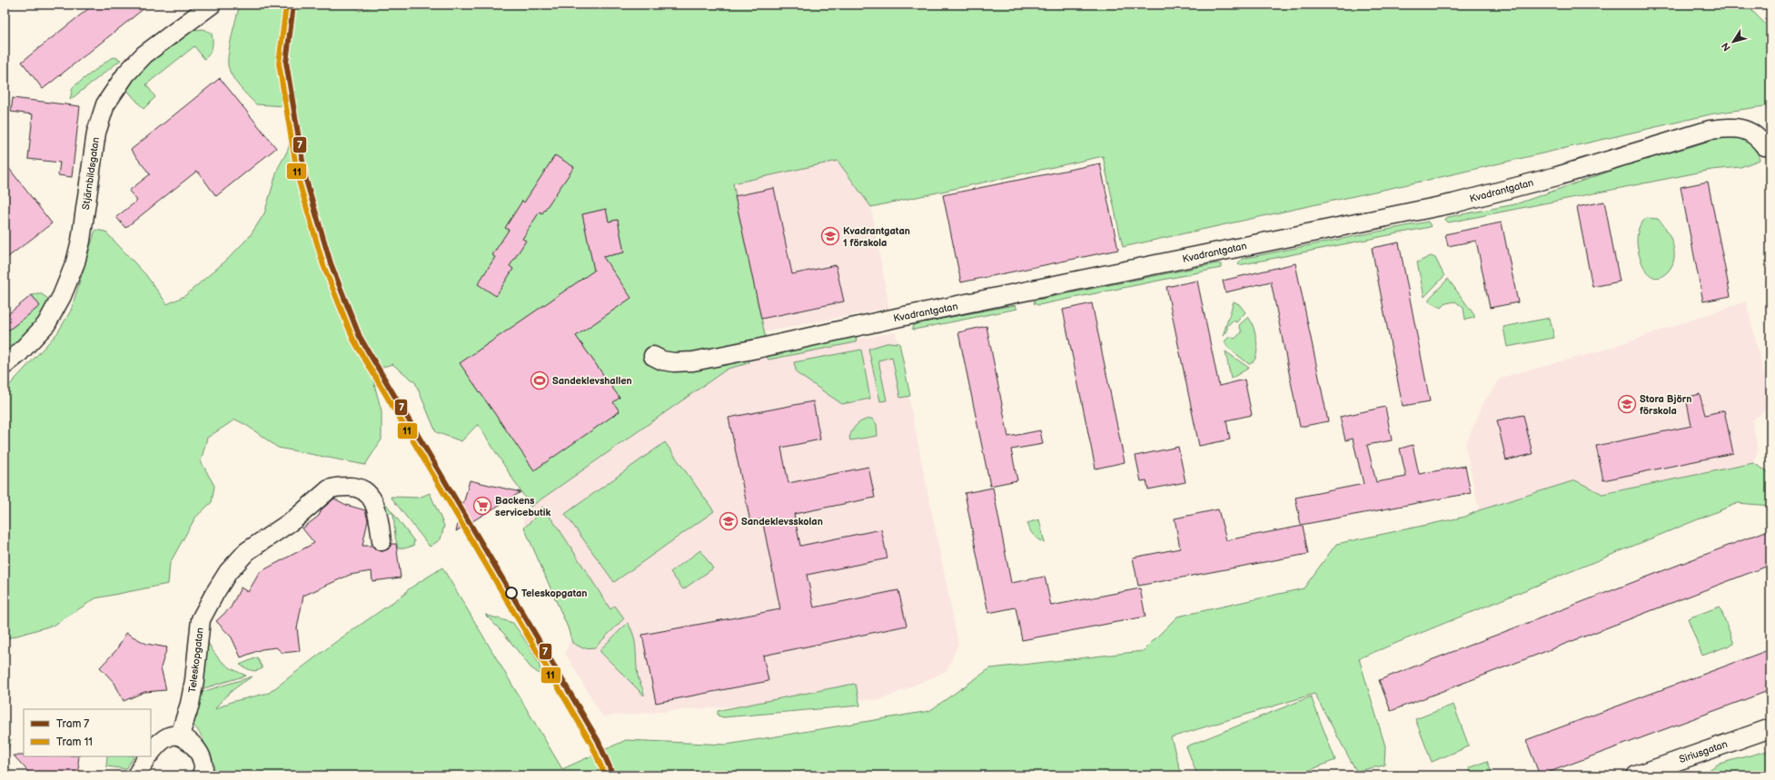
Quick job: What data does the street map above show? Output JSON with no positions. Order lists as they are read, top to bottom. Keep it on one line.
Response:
{"streets":{"street":["Stjärnbildsgatan","Kvadrantgatan","Teleskopgatan","Siriusgatan"]},"places":{"school or university":["Kvadrantgatan 1 förskola","Stora Björn förskola","Sandeklevsskolan"],"sports":["Sandeklevshallen"],"supermarket":["Backens servicebutik"],"other":["Teleskopgatan"]},"lines":["tram line 7","tram line 11"],"legend":["Tram 7","Tram 11"],"north":"bottom left"}
